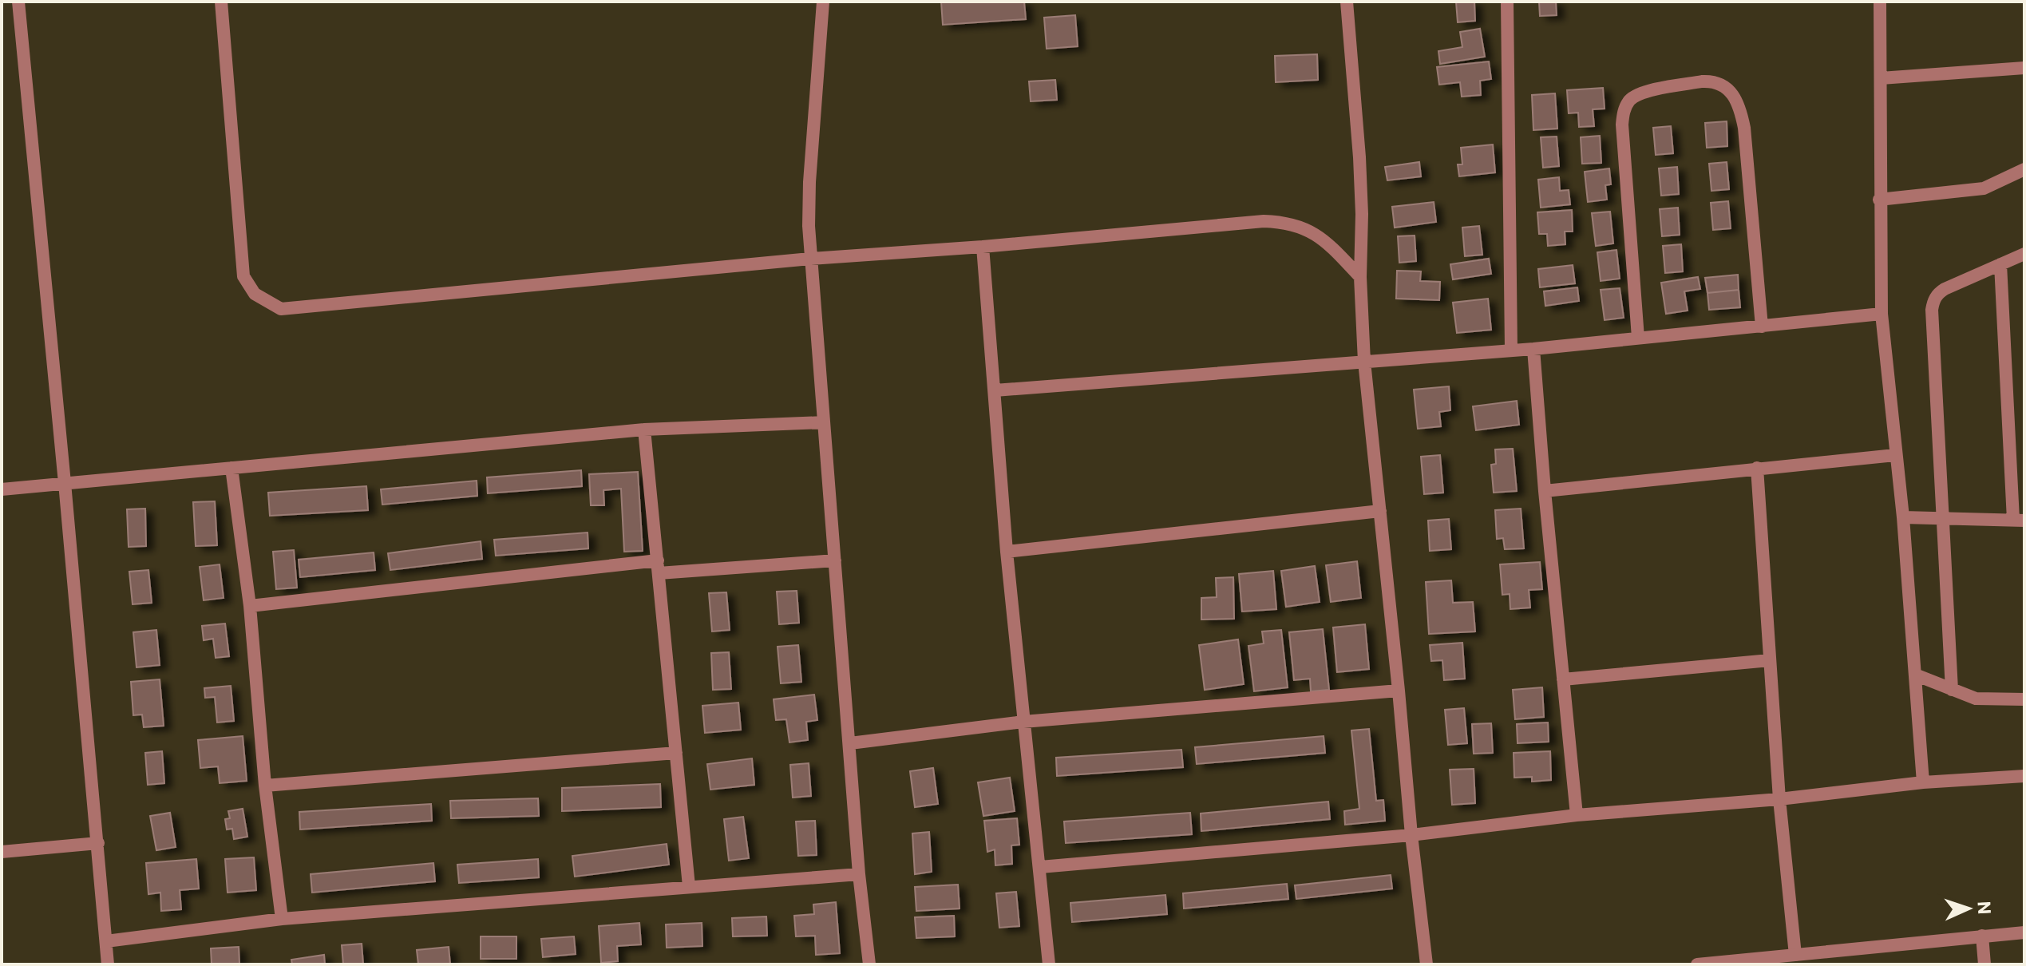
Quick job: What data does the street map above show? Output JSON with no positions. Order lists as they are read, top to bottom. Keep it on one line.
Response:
{"north":"right"}
